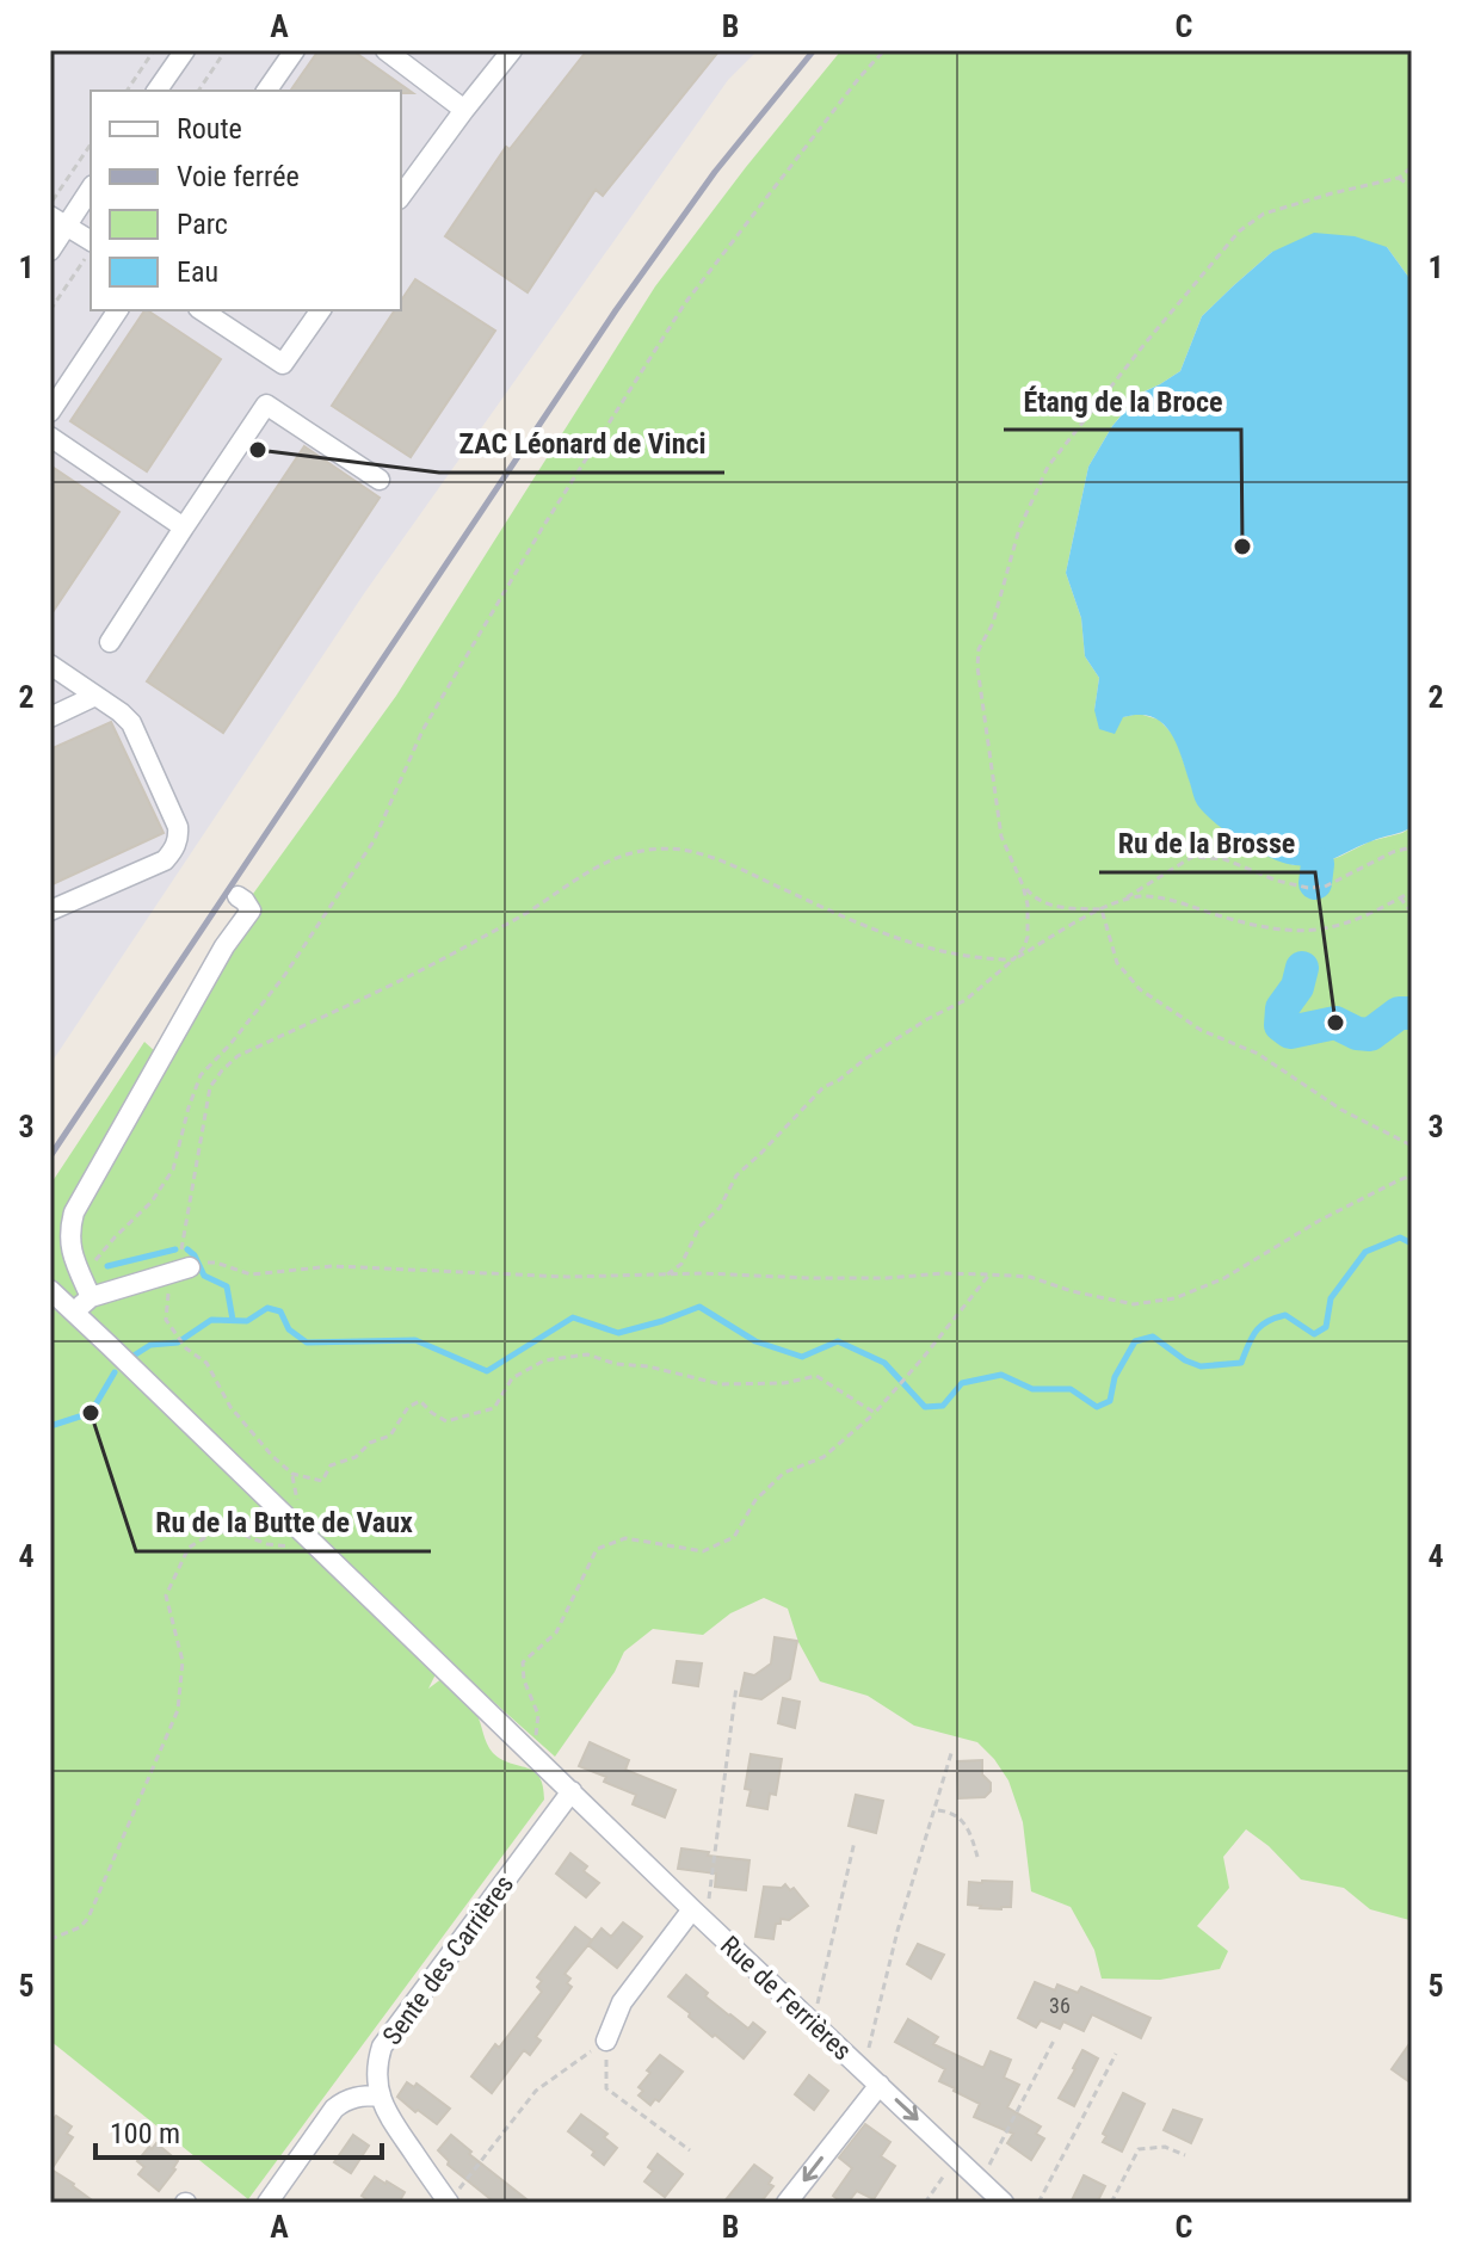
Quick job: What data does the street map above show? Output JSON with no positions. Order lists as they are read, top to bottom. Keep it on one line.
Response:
{"streets":{"street":["Sente des Carrières","Rue de Ferrières"]},"crossings":[["Sente des Carrières","Rue de Ferrières"]],"places":["ZAC Léonard de Vinci","Étang de la Broce","Ru de la Brosse","Ru de la Butte de Vaux"],"house_numbers":["36"],"legend":["Route","Voie ferrée","Parc","Eau"],"scale_bar":"100 m","grid":{"columns":["A","B","C"],"rows":["1","2","3","4","5"]}}
